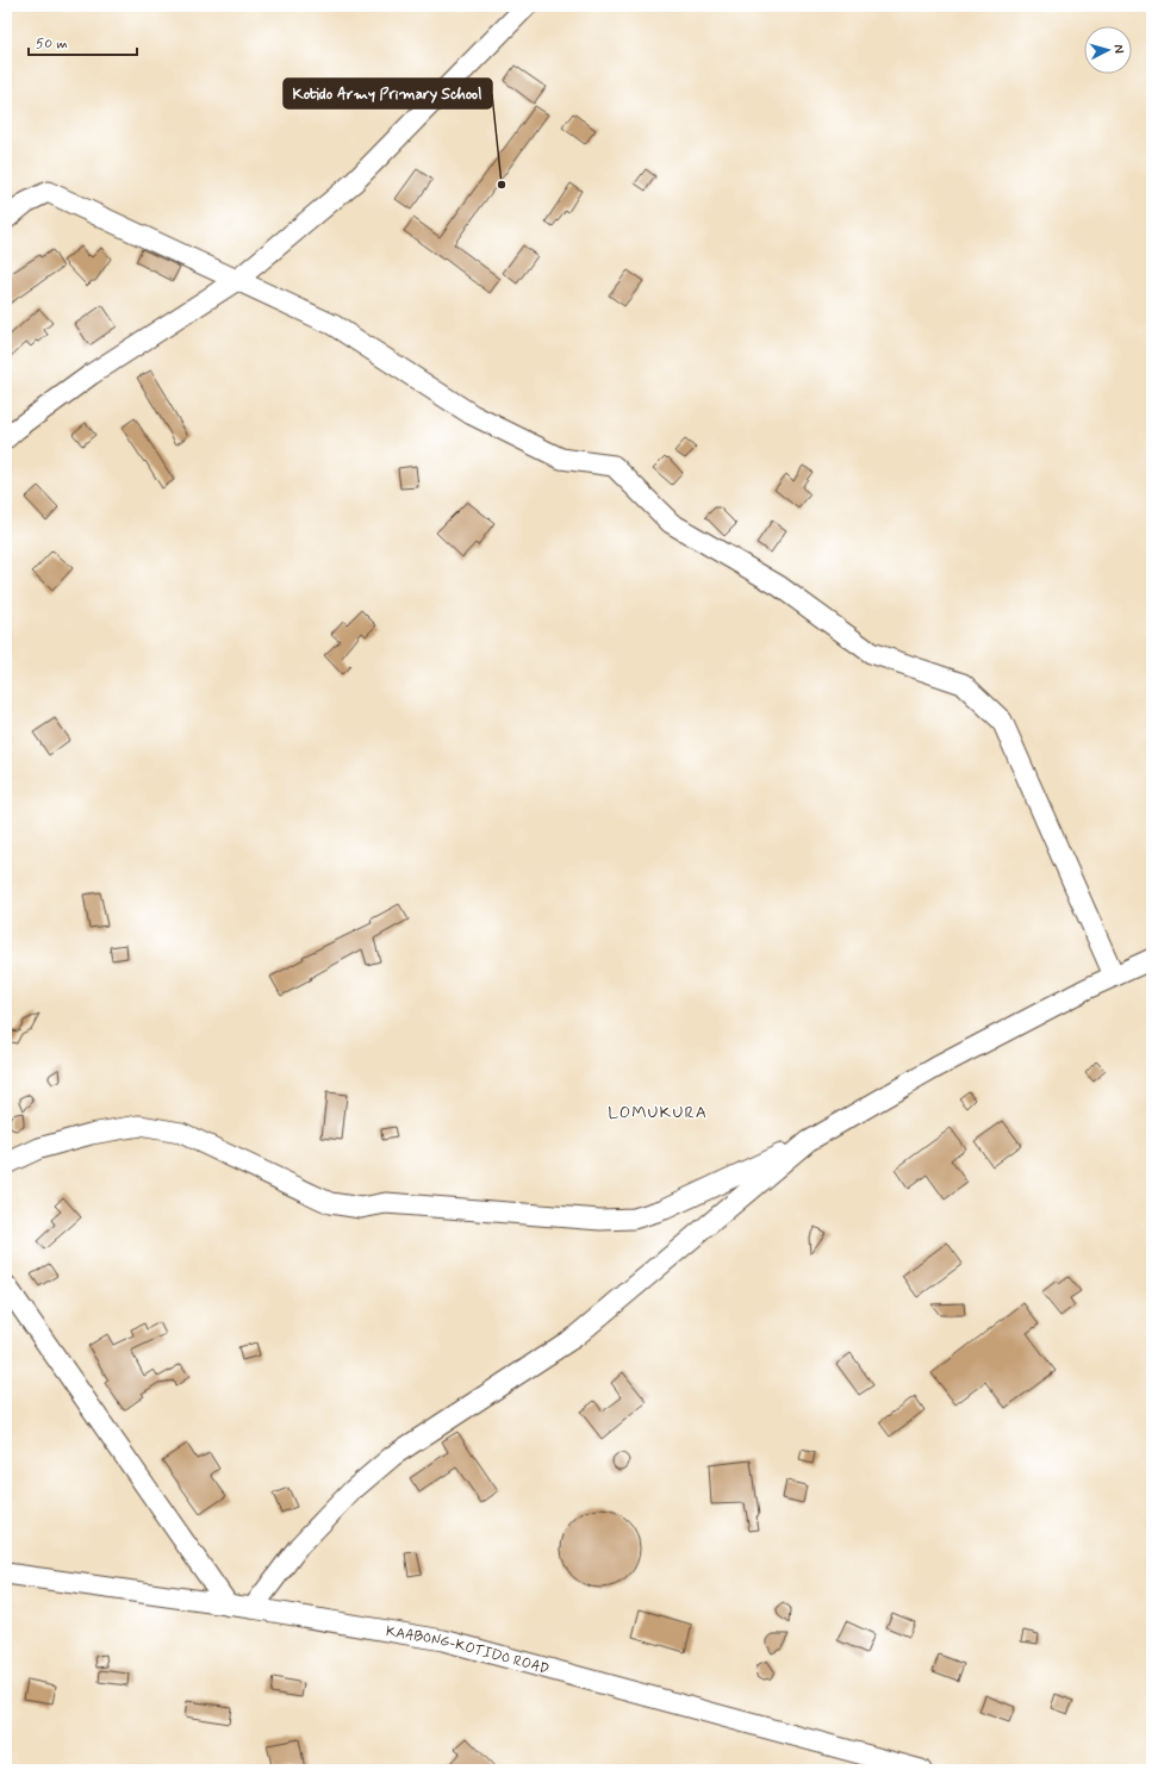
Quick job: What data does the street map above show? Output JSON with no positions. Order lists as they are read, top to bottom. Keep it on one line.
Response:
{"streets":{"street":["KAABONG-KOTIDO ROAD"]},"districts":["LOMUKURA"],"places":["Kotido Army Primary School"],"scale_bar":"50 m","north":"right"}
